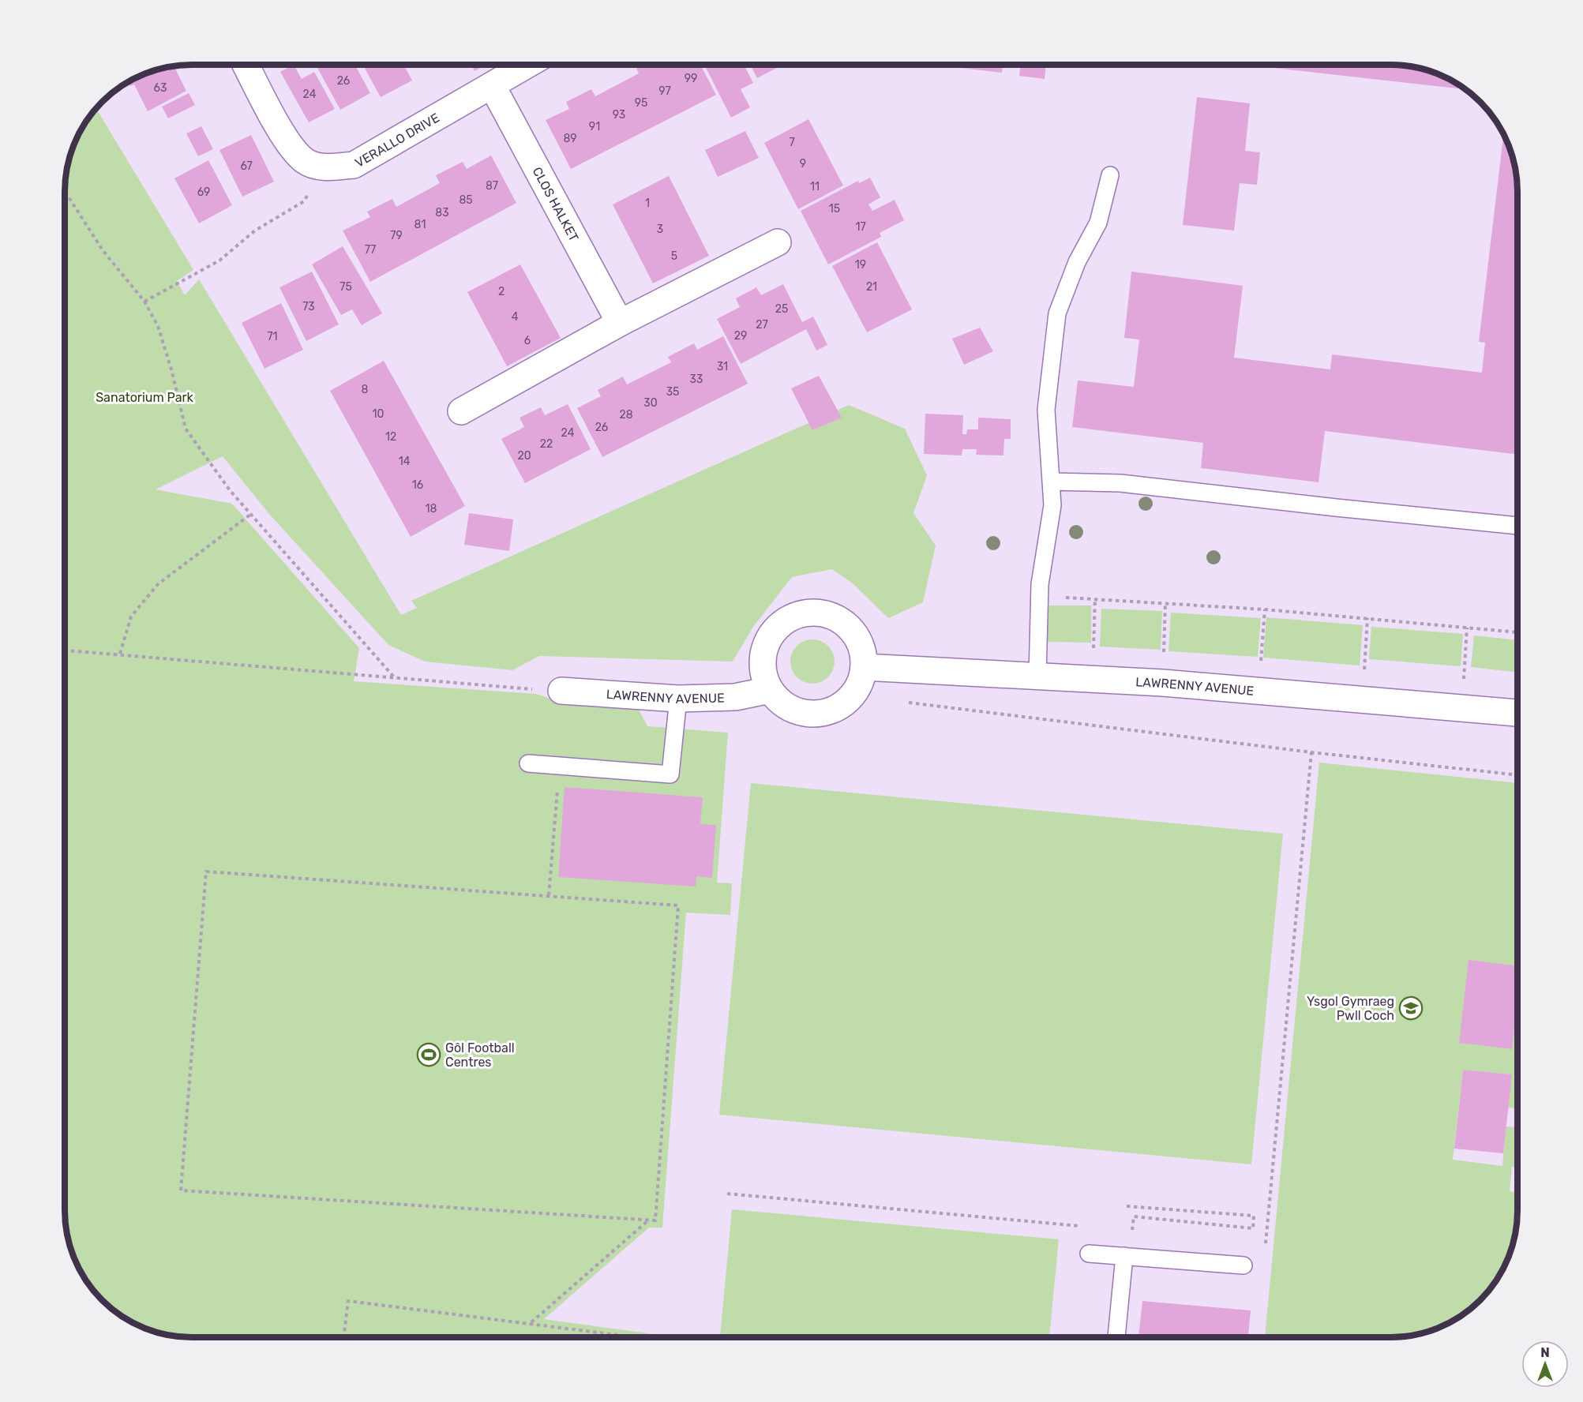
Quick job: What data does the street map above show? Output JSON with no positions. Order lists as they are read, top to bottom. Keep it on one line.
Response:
{"streets":{"street":["VERALLO DRIVE","CLOS HALKET","LAWRENNY AVENUE"]},"crossings":[["VERALLO DRIVE","CLOS HALKET"]],"parks":["Sanatorium Park"],"places":{"school or university":["Ysgol Gymraeg Pwll Coch"],"sports":["Gôl Football Centres"]},"house_numbers":["99","26","63","97","24","95","93","91","89","7","9","67","87","11","69","85","1","15","83","81","17","3","79","77","5","19","75","21","2","73","25","4","27","29","71","6","31","33","8","35","30","10","28","26","24","12","22","20","14","16","18"],"north":"top"}
